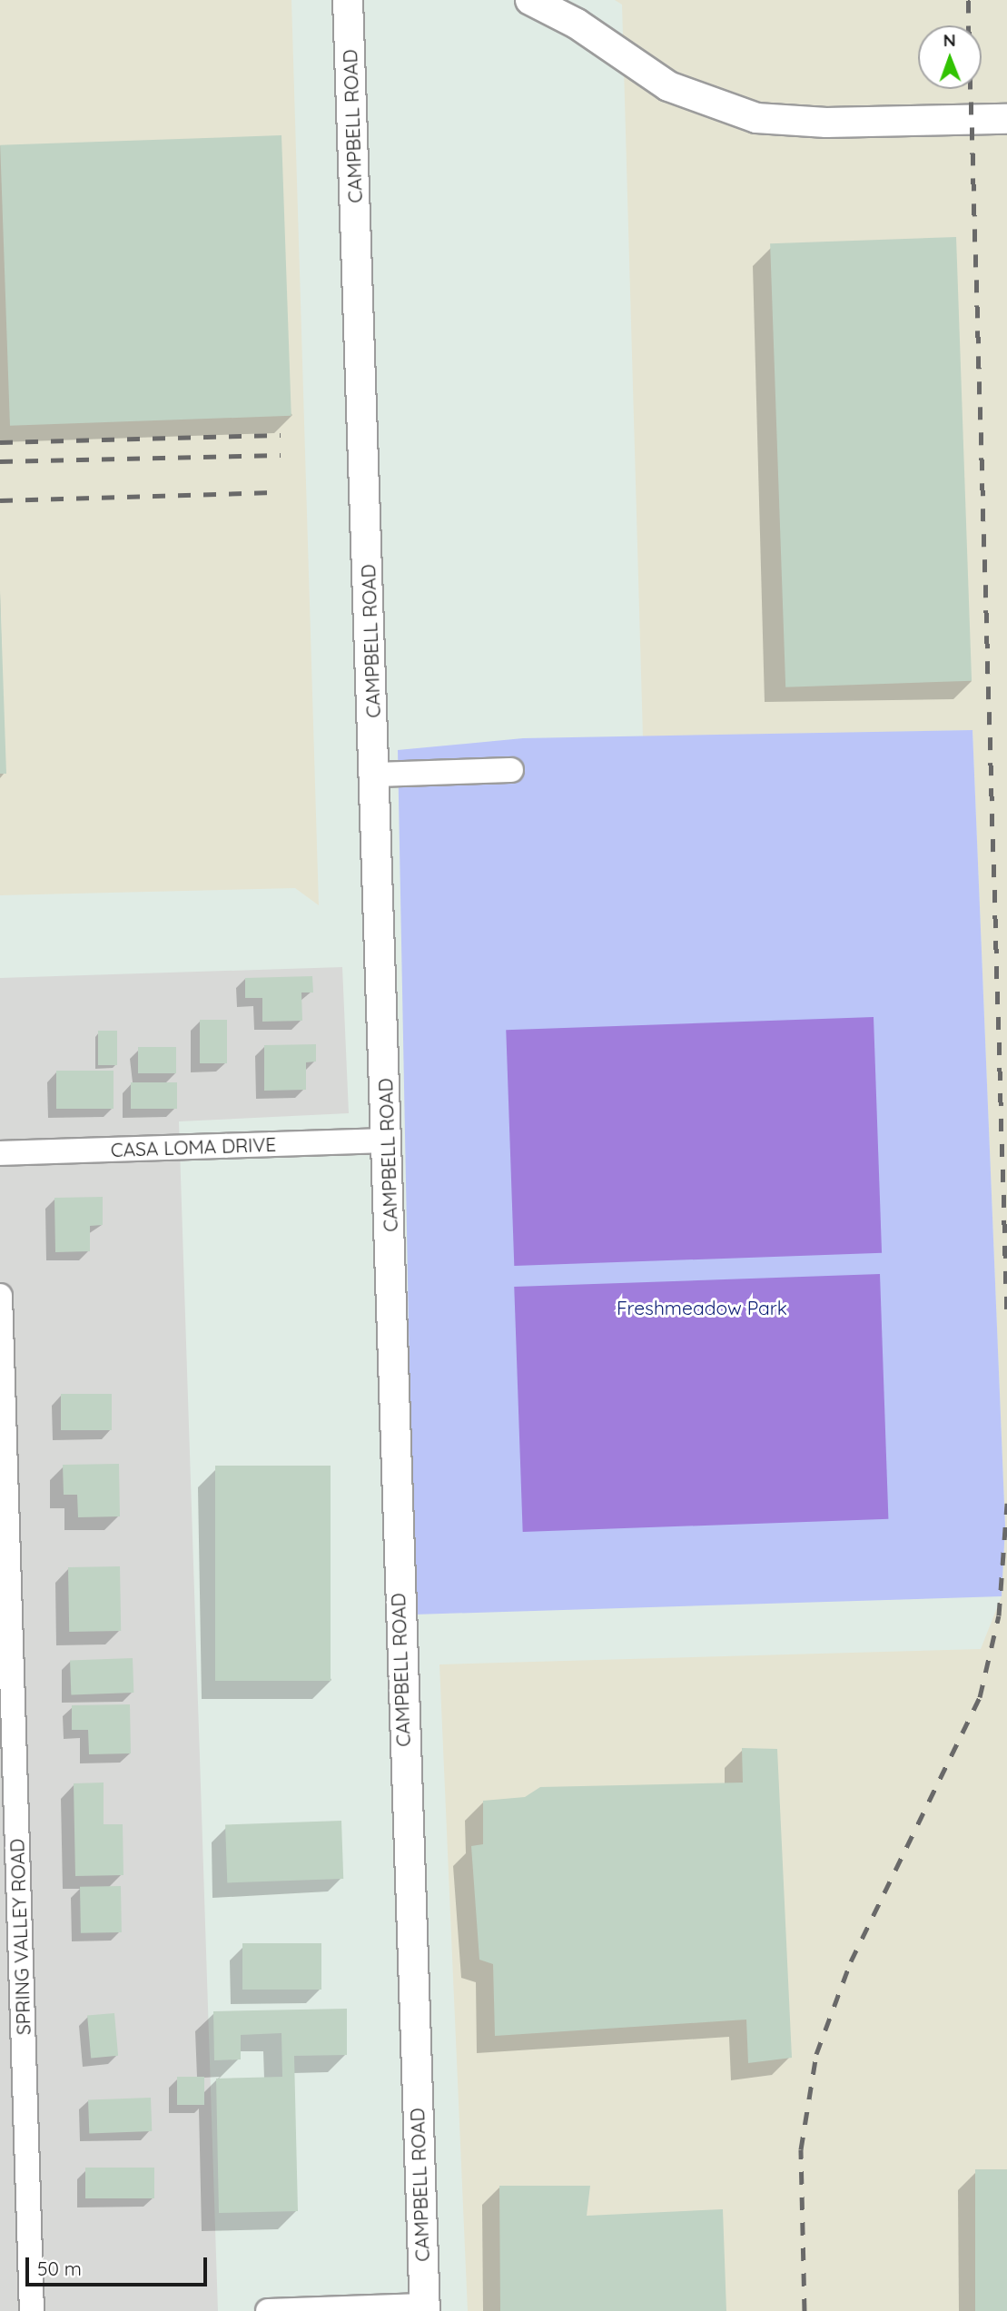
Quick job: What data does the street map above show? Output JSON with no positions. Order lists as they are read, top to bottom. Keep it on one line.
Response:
{"streets":{"street":["CAMPBELL ROAD","CASA LOMA DRIVE","SPRING VALLEY ROAD"]},"crossings":[["CAMPBELL ROAD","CASA LOMA DRIVE"]],"parks":["Freshmeadow Park"],"scale_bar":"50 m","north":"top"}
